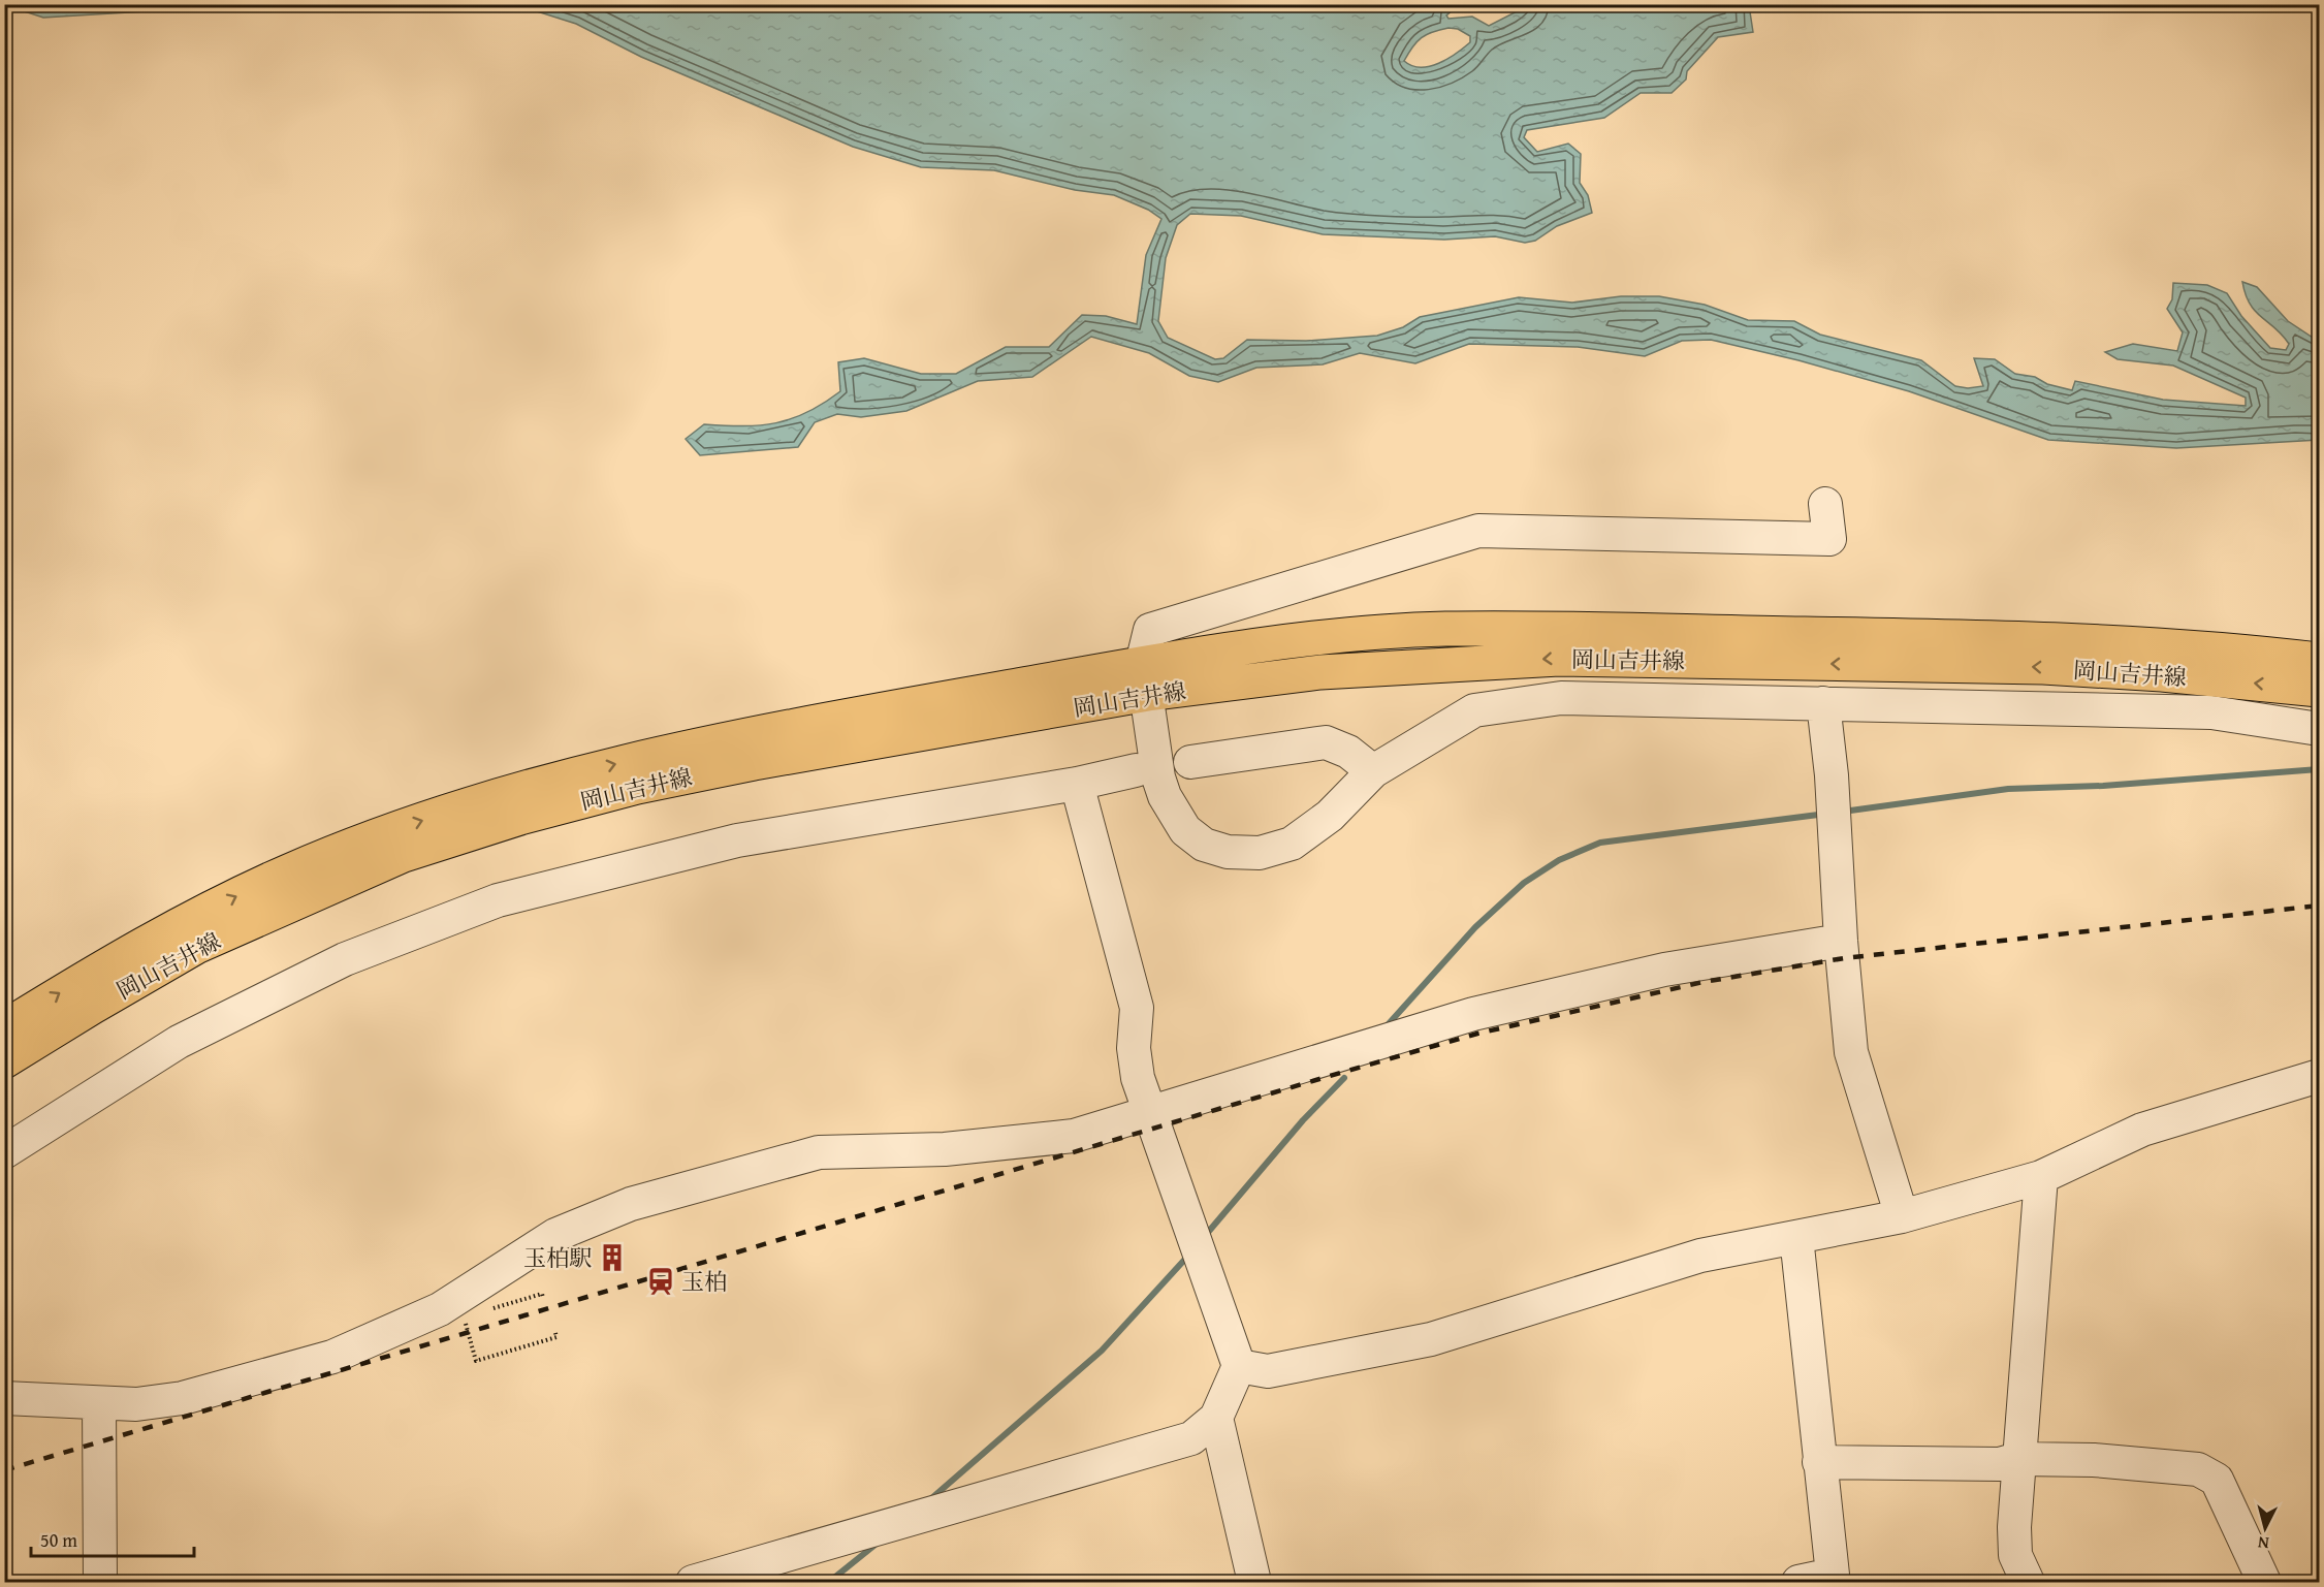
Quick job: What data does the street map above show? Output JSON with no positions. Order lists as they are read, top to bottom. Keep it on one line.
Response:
{"streets":{"main road":["岡山吉井線"]},"places":{"building":["玉柏駅"],"station":["玉柏"]},"scale_bar":"50 m","north":"bottom"}
